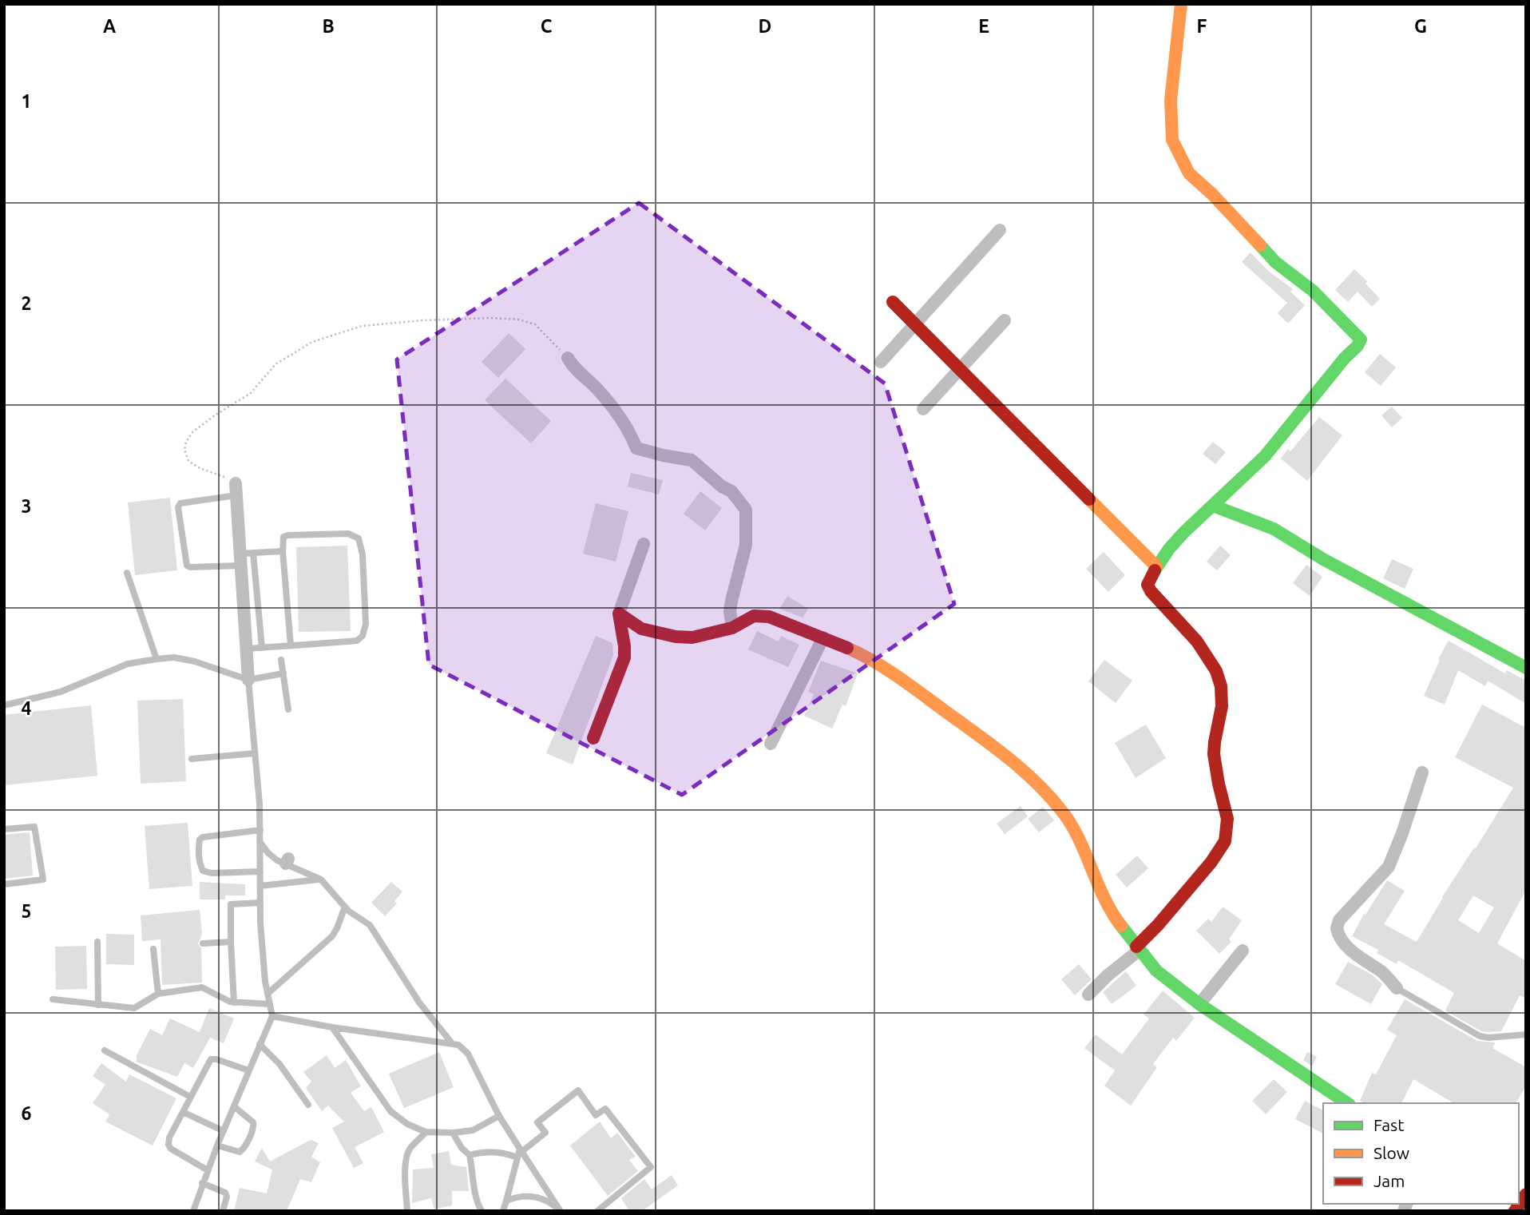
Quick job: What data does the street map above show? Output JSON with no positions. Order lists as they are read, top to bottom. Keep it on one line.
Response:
{"legend":["Fast","Slow","Jam"],"grid":{"columns":["A","B","C","D","E","F","G"],"rows":["1","2","3","4","5","6"]}}
